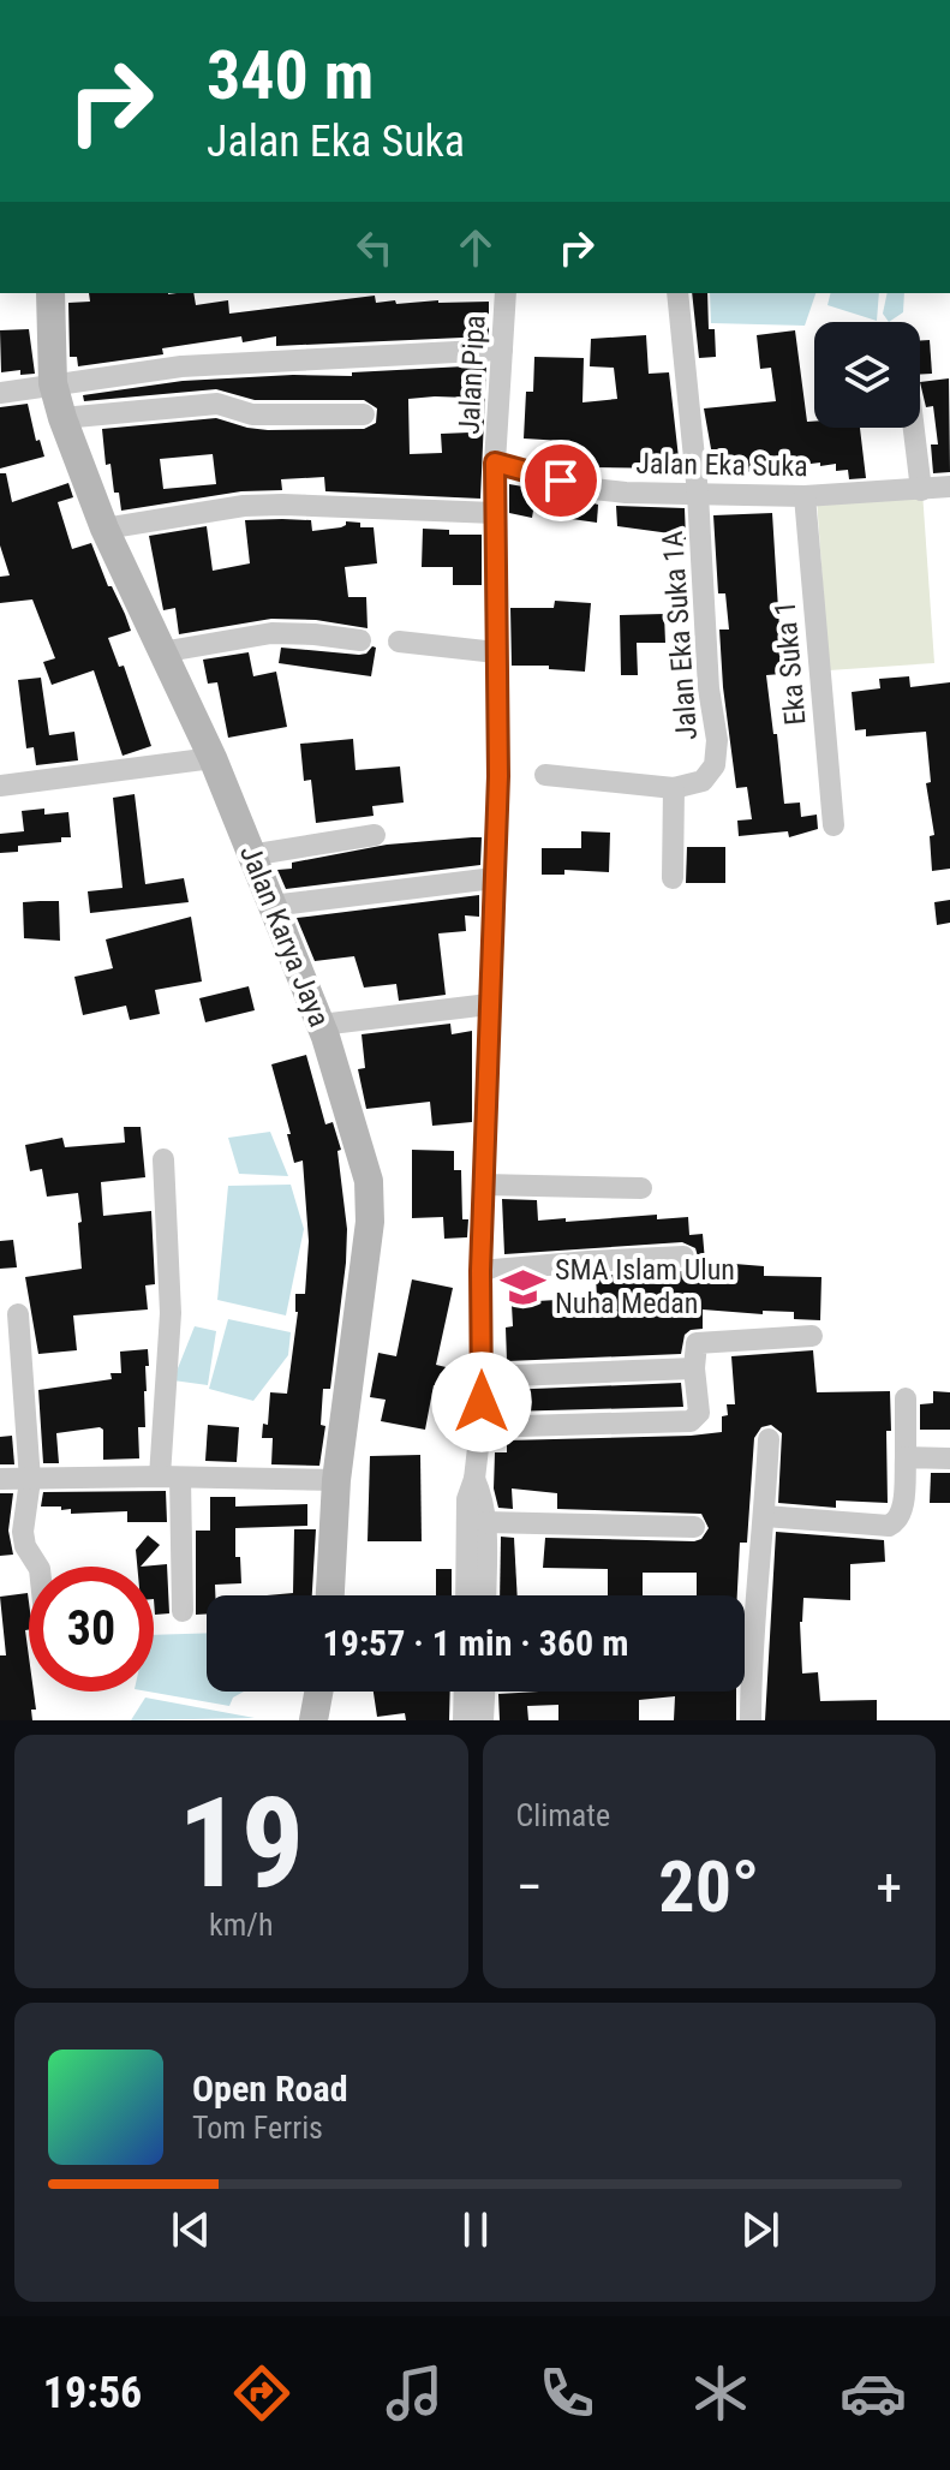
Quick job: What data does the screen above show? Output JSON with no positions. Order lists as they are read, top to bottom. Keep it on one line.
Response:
{"streets":{"main road":["Jalan Karya Jaya"],"street":["Jalan Pipa","Jalan Eka Suka","Jalan Eka Suka 1A","Eka Suka 1"]},"crossings":[["Jalan Pipa","Jalan Eka Suka"],["Jalan Eka Suka","Jalan Eka Suka 1A"],["Jalan Eka Suka","Eka Suka 1"]],"places":{"school or university":["SMA Islam Ulun Nuha Medan"]},"page":{"turn":["340 m","Jalan Eka Suka"],"limit":"30","trip":"19:57 · 1 min · 360 m","tile":[["19","km/h"],"Climate"],"heat":["−","20°","+"],"song":["Open Road","Tom Ferris"],"tabs":"19:56"}}
